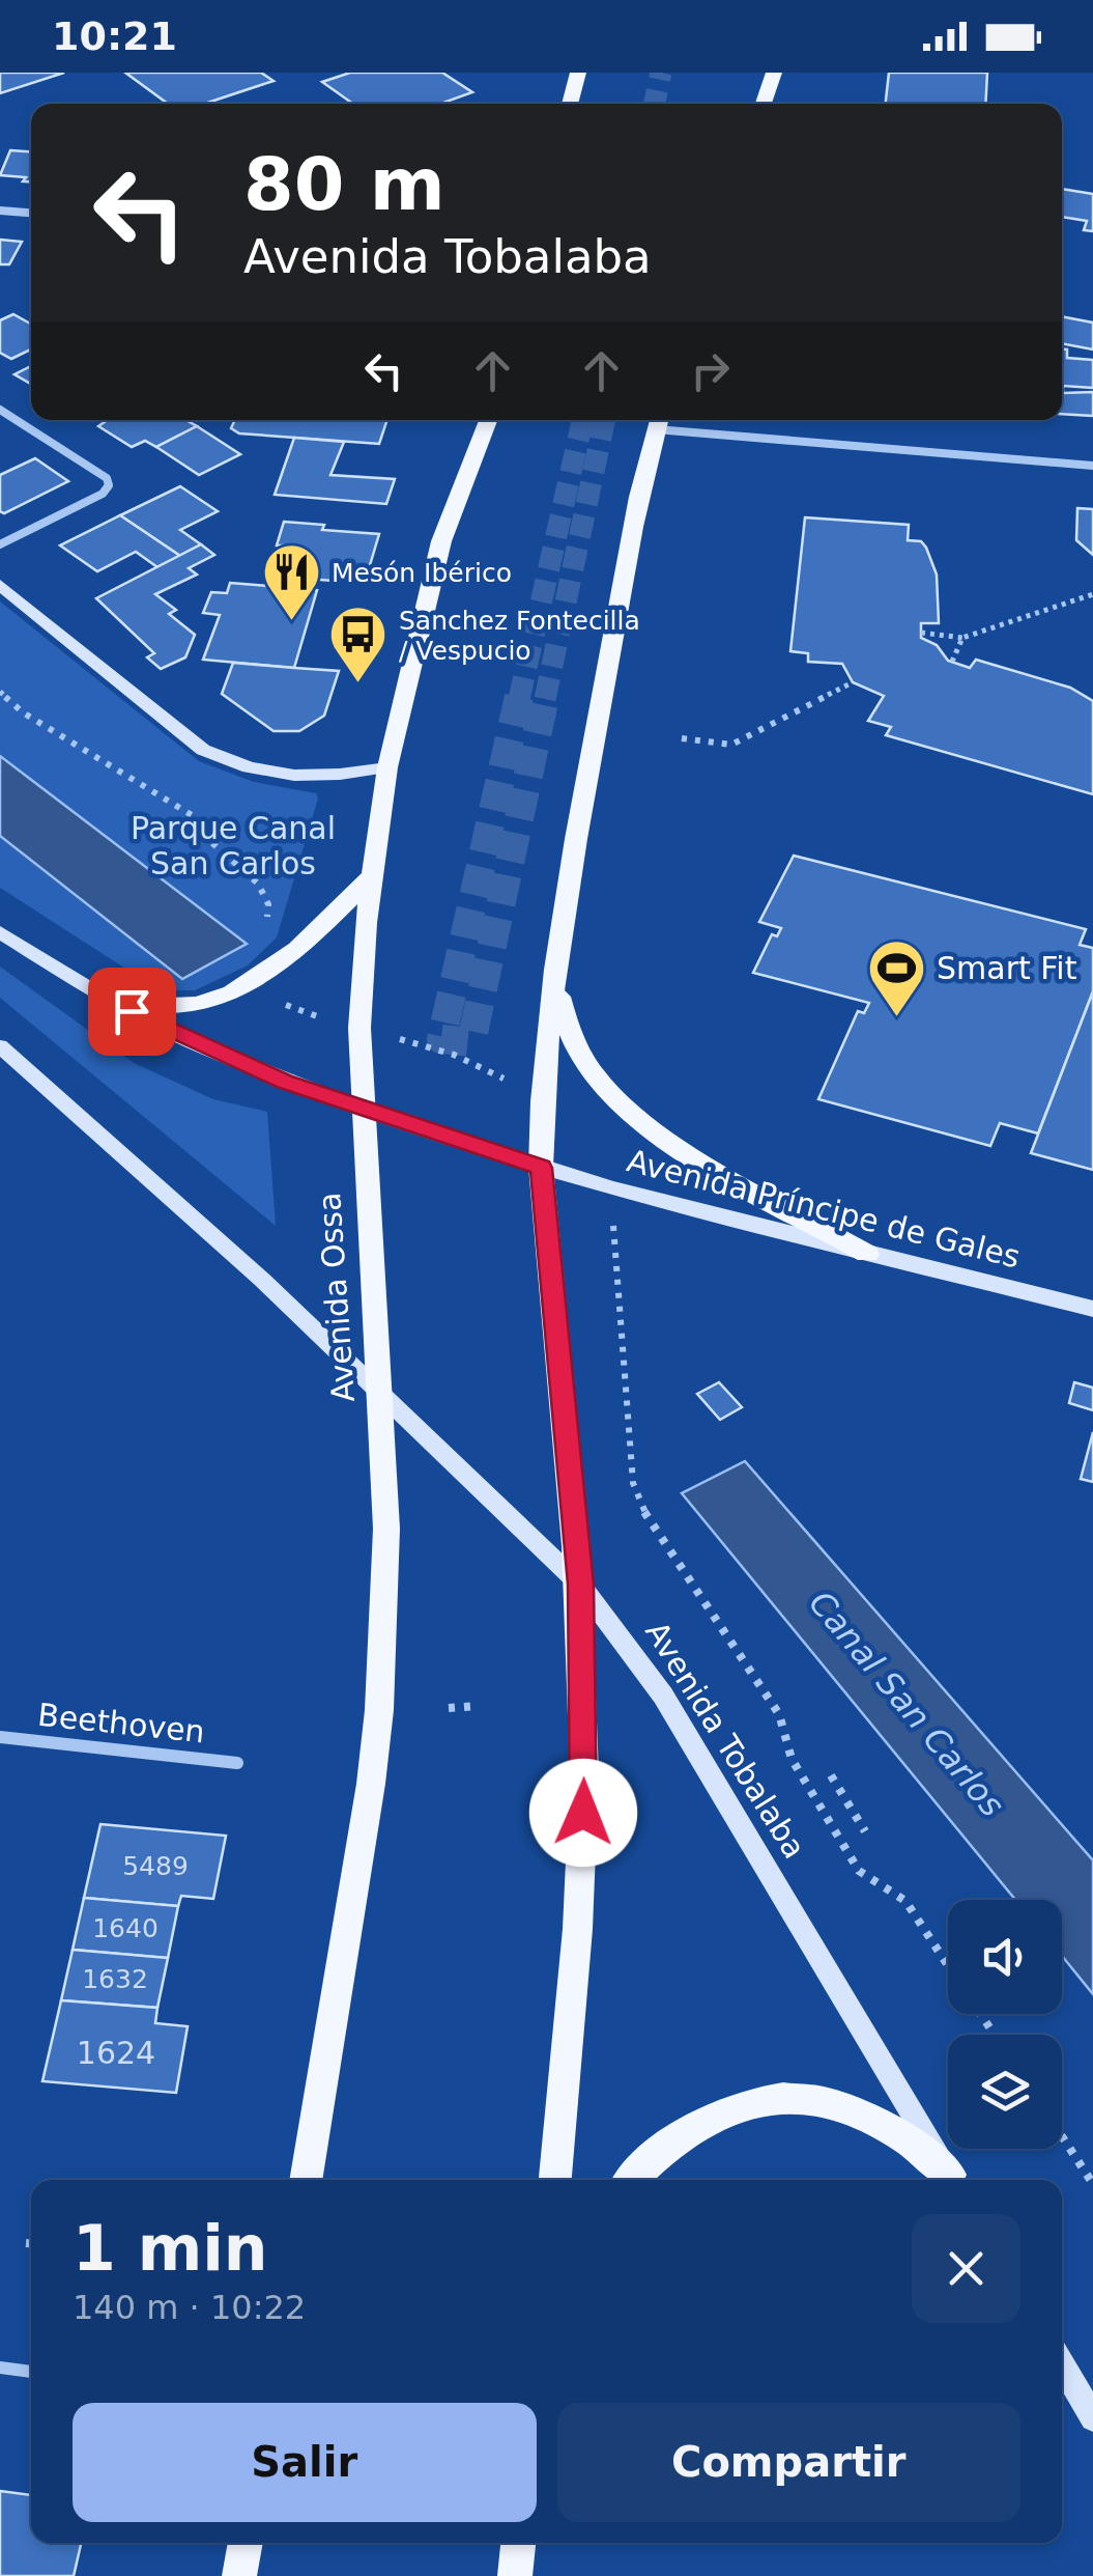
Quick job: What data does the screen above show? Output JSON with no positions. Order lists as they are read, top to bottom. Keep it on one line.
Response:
{"streets":{"main road":["Avenida Príncipe de Gales","Avenida Ossa","Avenida Tobalaba"],"street":["Beethoven"]},"crossings":[["Avenida Ossa","Avenida Tobalaba"]],"water":["Canal San Carlos"],"parks":["Parque Canal San Carlos"],"places":{"restaurant":["Mesón Ibérico"],"bus stop":["Sanchez Fontecilla / Vespucio"],"sports":["Smart Fit"]},"house_numbers":["5489","1640","1632","1624"],"page":{"status":"10:21","turn":["80 m","Avenida Tobalaba"],"heading":["1 min","140 m · 10:22"],"buttons":["Salir","Compartir"]}}
